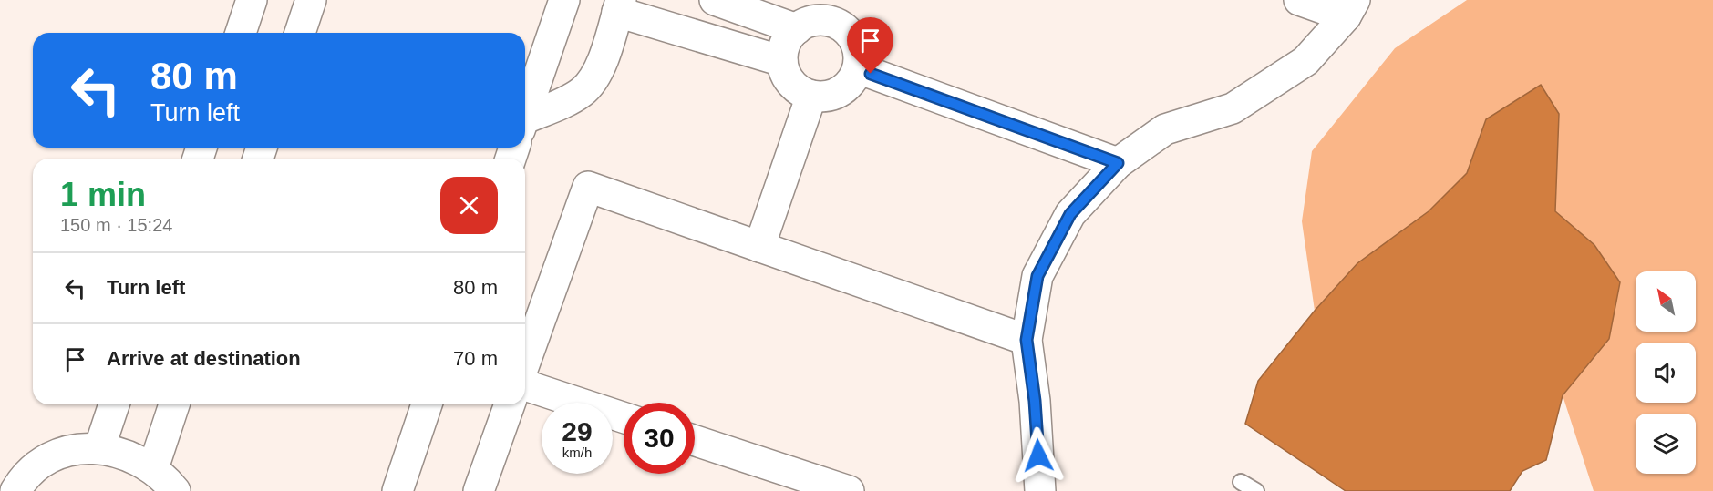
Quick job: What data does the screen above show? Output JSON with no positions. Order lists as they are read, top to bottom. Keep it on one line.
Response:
{"north":"top left","page":{"turn":["80 m","Turn left"],"heading":["1 min","150 m · 15:24"],"list":[{"name":"Turn left","value":"80 m"},{"name":"Arrive at destination","value":"70 m"}],"speed":"29 km/h","limit":"30"}}
